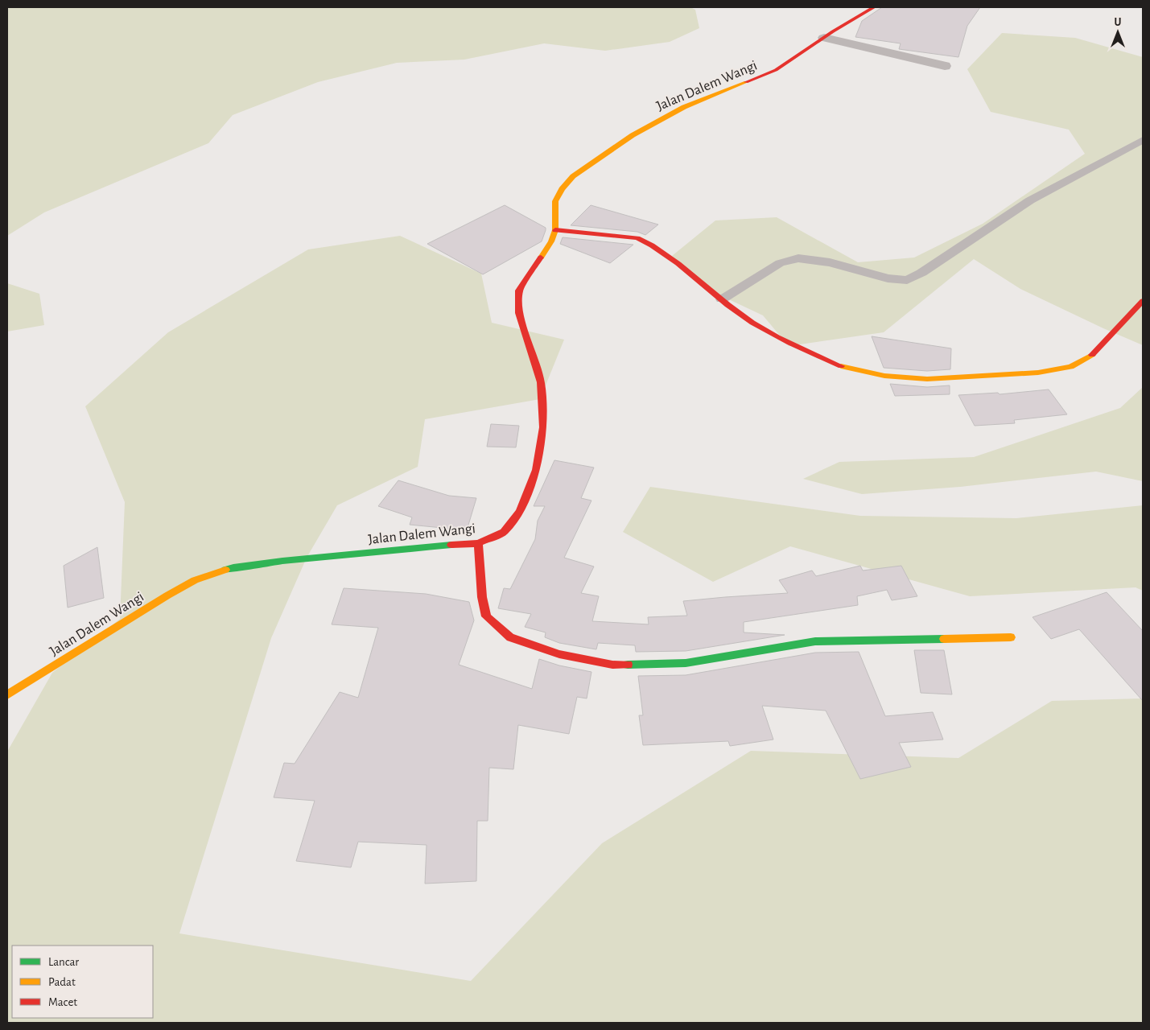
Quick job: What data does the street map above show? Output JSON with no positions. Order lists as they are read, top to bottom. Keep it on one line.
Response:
{"streets":{"street":["Jalan Dalem Wangi"]},"legend":["Lancar","Padat","Macet"],"north":"top"}
